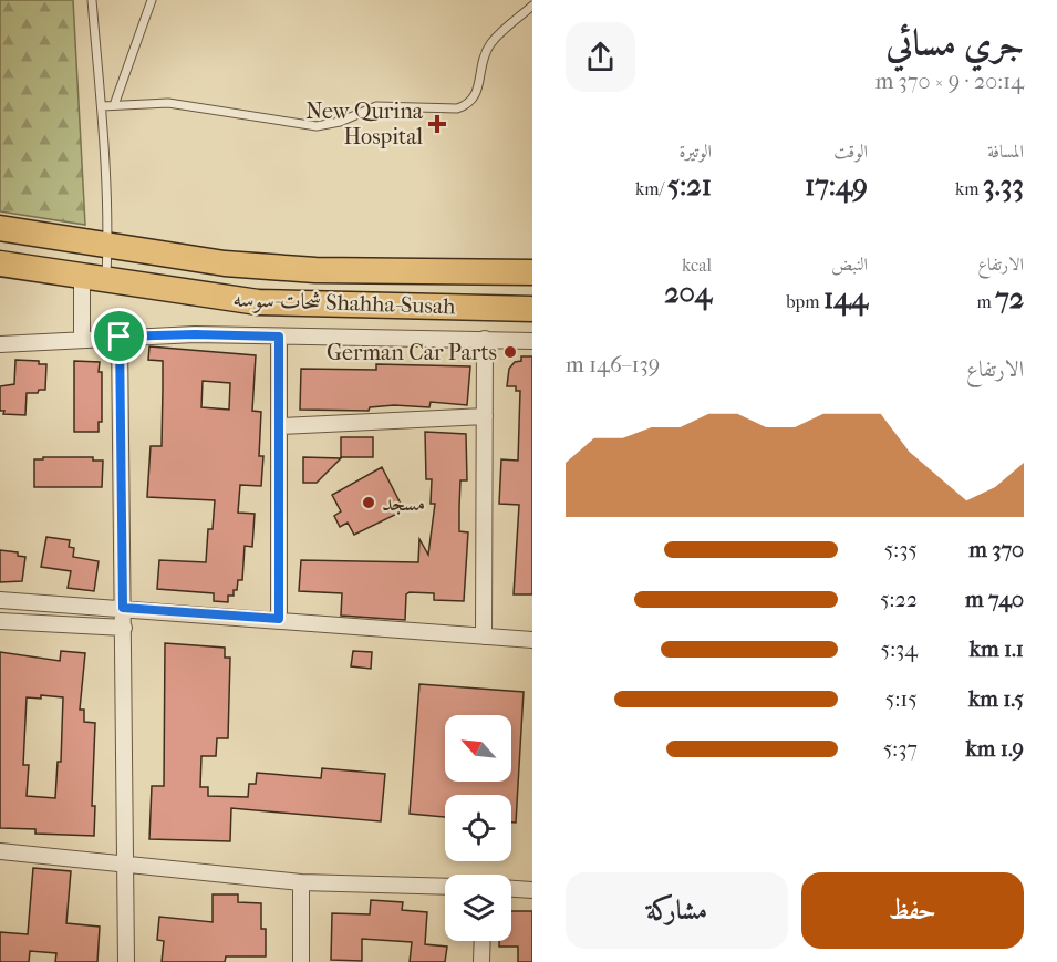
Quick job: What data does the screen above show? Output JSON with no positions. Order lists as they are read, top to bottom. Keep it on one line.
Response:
{"streets":{"main road":["شحات-سوسه Shahha-Susah"]},"places":{"health":["New Qurina Hospital"],"other":["German Car Parts","مسجد"]},"north":"top left","page":{"heading":["جري مسائي","20:14 · 9 × 370 m"],"stats":[["المسافة","3.33 km"],["الوقت","17:49"],["الوتيرة","5:21 /km"],["الارتفاع","72 m"],["النبض","144 bpm"],["kcal","204"]],"chart":["الارتفاع","139–146 m"],"list":[{"name":"370 m","note":"5:35"},{"name":"740 m","note":"5:22"},{"name":"1.1 km","note":"5:34"},{"name":"1.5 km","note":"5:15"},{"name":"1.9 km","note":"5:37"}],"buttons":["حفظ","مشاركة"]}}
